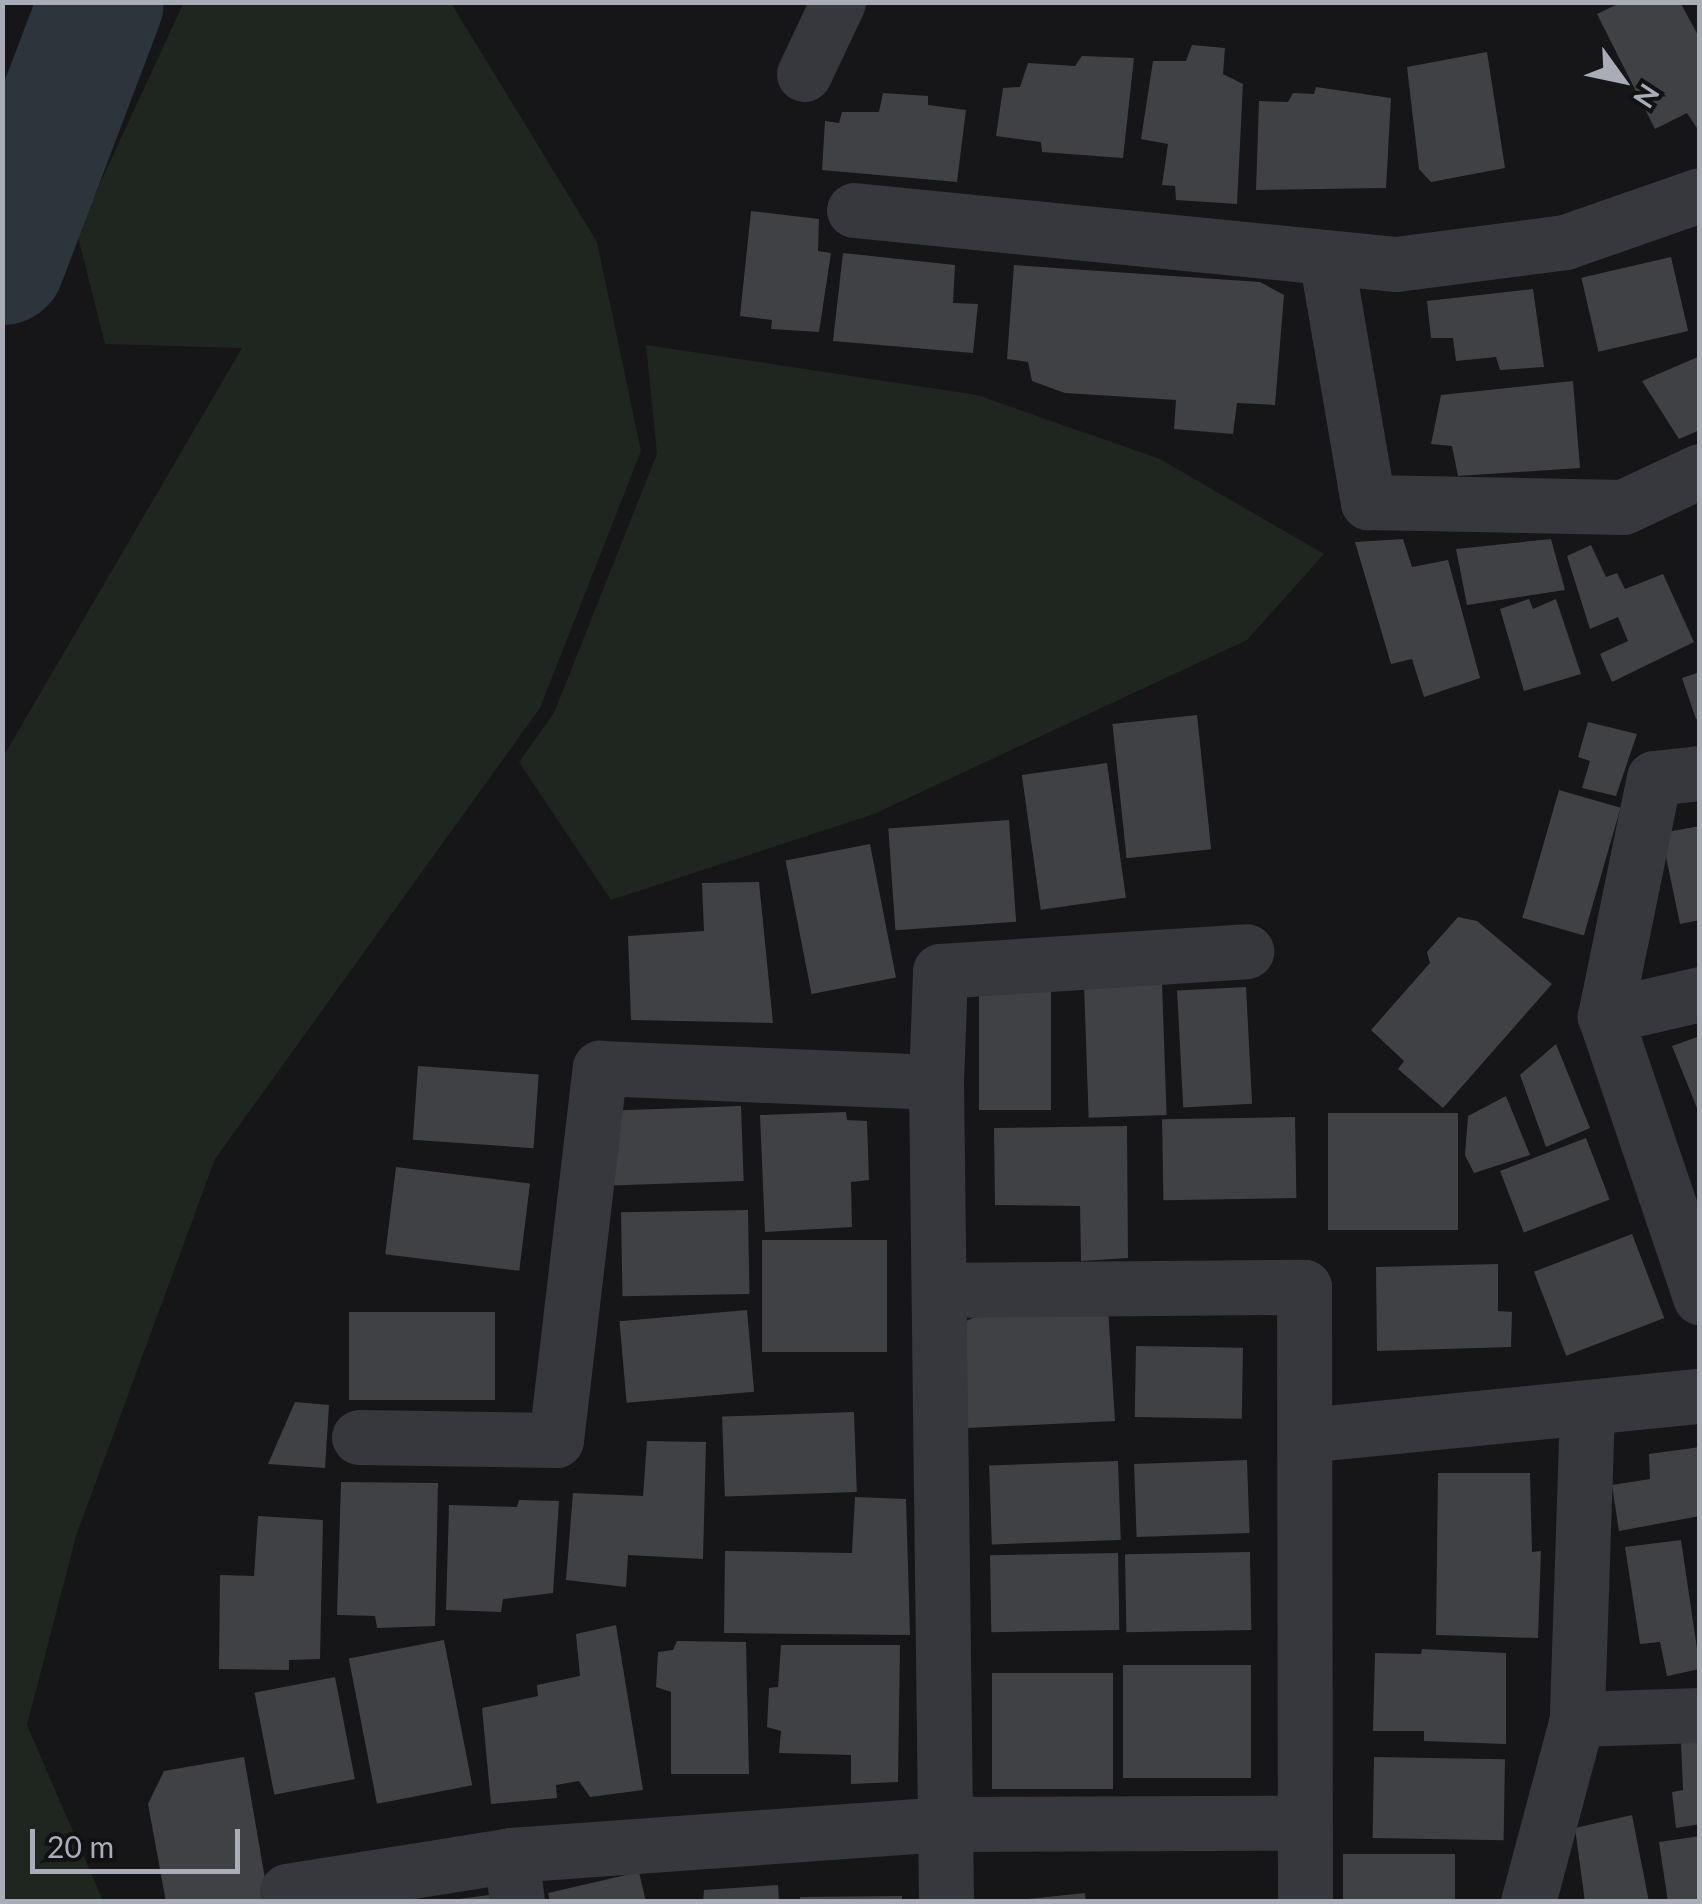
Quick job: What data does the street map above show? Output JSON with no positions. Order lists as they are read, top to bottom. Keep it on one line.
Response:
{"scale_bar":"20 m","north":"bottom right"}
